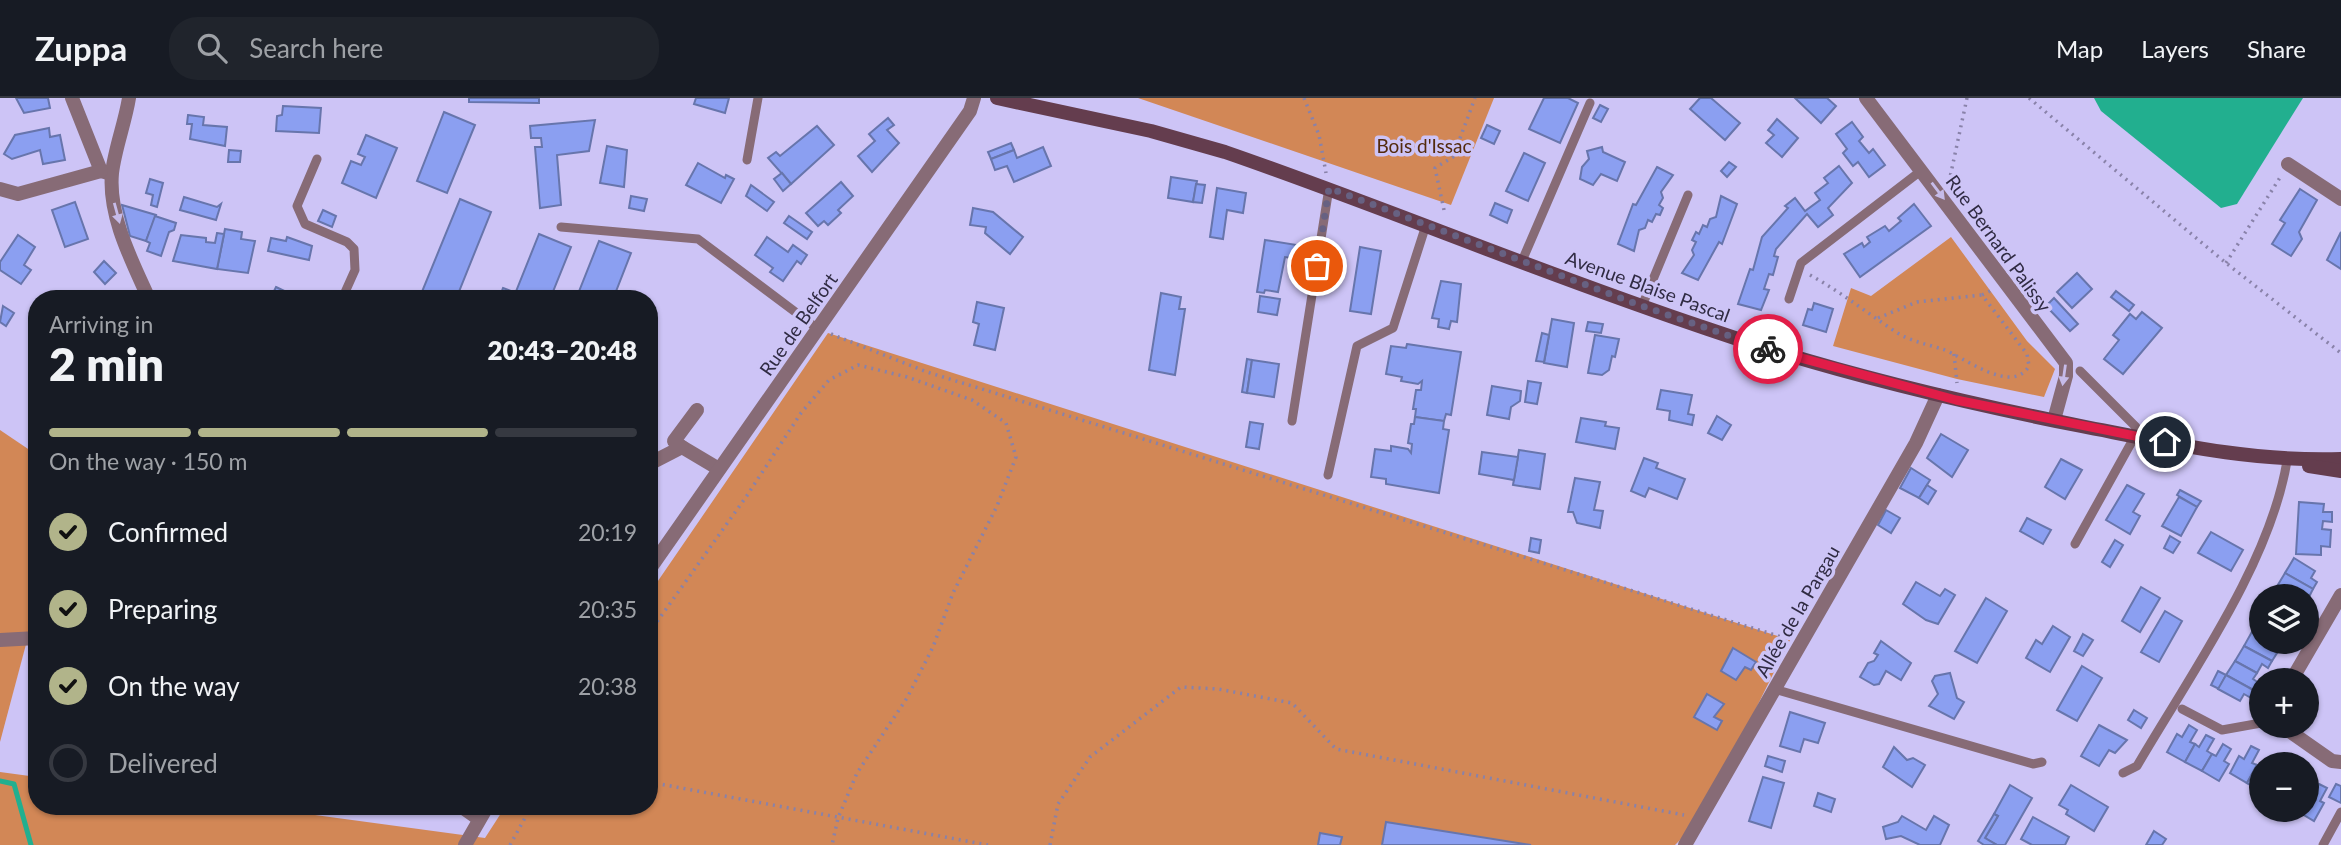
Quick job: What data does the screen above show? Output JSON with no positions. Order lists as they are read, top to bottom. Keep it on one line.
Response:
{"streets":{"main road":["Avenue Blaise Pascal"],"street":["Rue Bernard Palissy","Rue de Belfort","Allée de la Pargau"]},"crossings":[["Rue Bernard Palissy","Avenue Blaise Pascal"],["Avenue Blaise Pascal","Allée de la Pargau"]],"one_way":["Rue Bernard Palissy"],"parks":["Bois d'Issac"],"page":{"header":"Zuppa","search":"Search here","nav":["Map","Layers","Share"],"heading":["2 min","Arriving in","20:43–20:48"],"bar":"On the way · 150 m","list":[["Confirmed","20:19"],["Preparing","20:35"],["On the way","20:38"],"Delivered"],"map_buttons":["+","−"]}}
